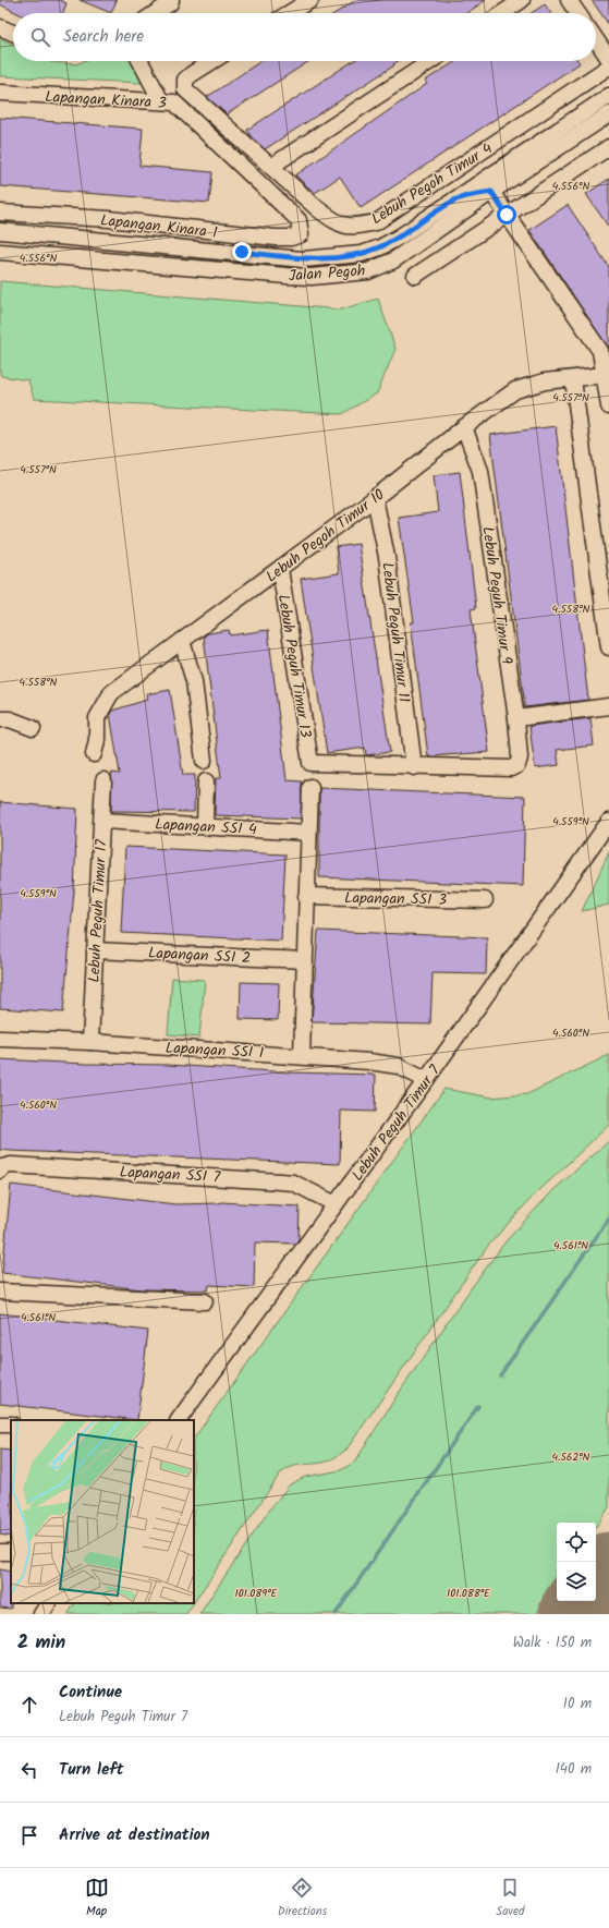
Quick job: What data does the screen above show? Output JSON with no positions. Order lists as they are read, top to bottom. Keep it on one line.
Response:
{"streets":{"street":["Lapangan Kinara 3","Lebuh Pegoh Timur 4","Lapangan Kinara 1","Jalan Pegoh","Lebuh Pegoh Timur 10","Lebuh Peguh Timur 9","Lebuh Peguh Timur 11","Lebuh Peguh Timur 13","Lapangan SSI 4","Lapangan SSI 3","Lebuh Peguh Timur 17","Lapangan SSI 2","Lapangan SSI 1","Lebuh Peguh Timur 7","Lapangan SSI 7"]},"crossings":[["Lapangan Kinara 3","Lapangan Kinara 1"],["Lebuh Pegoh Timur 10","Lebuh Peguh Timur 9"],["Lebuh Pegoh Timur 10","Lebuh Peguh Timur 11"],["Lebuh Pegoh Timur 10","Lebuh Peguh Timur 13"],["Lebuh Peguh Timur 9","Lebuh Peguh Timur 11"],["Lebuh Peguh Timur 9","Lebuh Peguh Timur 13"],["Lebuh Peguh Timur 11","Lebuh Peguh Timur 13"],["Lapangan SSI 4","Lebuh Peguh Timur 17"],["Lebuh Peguh Timur 17","Lapangan SSI 2"],["Lebuh Peguh Timur 17","Lapangan SSI 1"],["Lapangan SSI 1","Lebuh Peguh Timur 7"],["Lebuh Peguh Timur 7","Lapangan SSI 7"]],"page":{"search":"Search here","heading":["2 min","Walk · 150 m"],"list":[["Continue","Lebuh Peguh Timur 7","10 m"],["Turn left","140 m"],"Arrive at destination"],"nav":["Map","Directions","Saved"]},"coordinates":["4.556°N","4.557°N","4.558°N","4.559°N","4.560°N","4.561°N","4.562°N","101.089°E","101.088°E"]}
